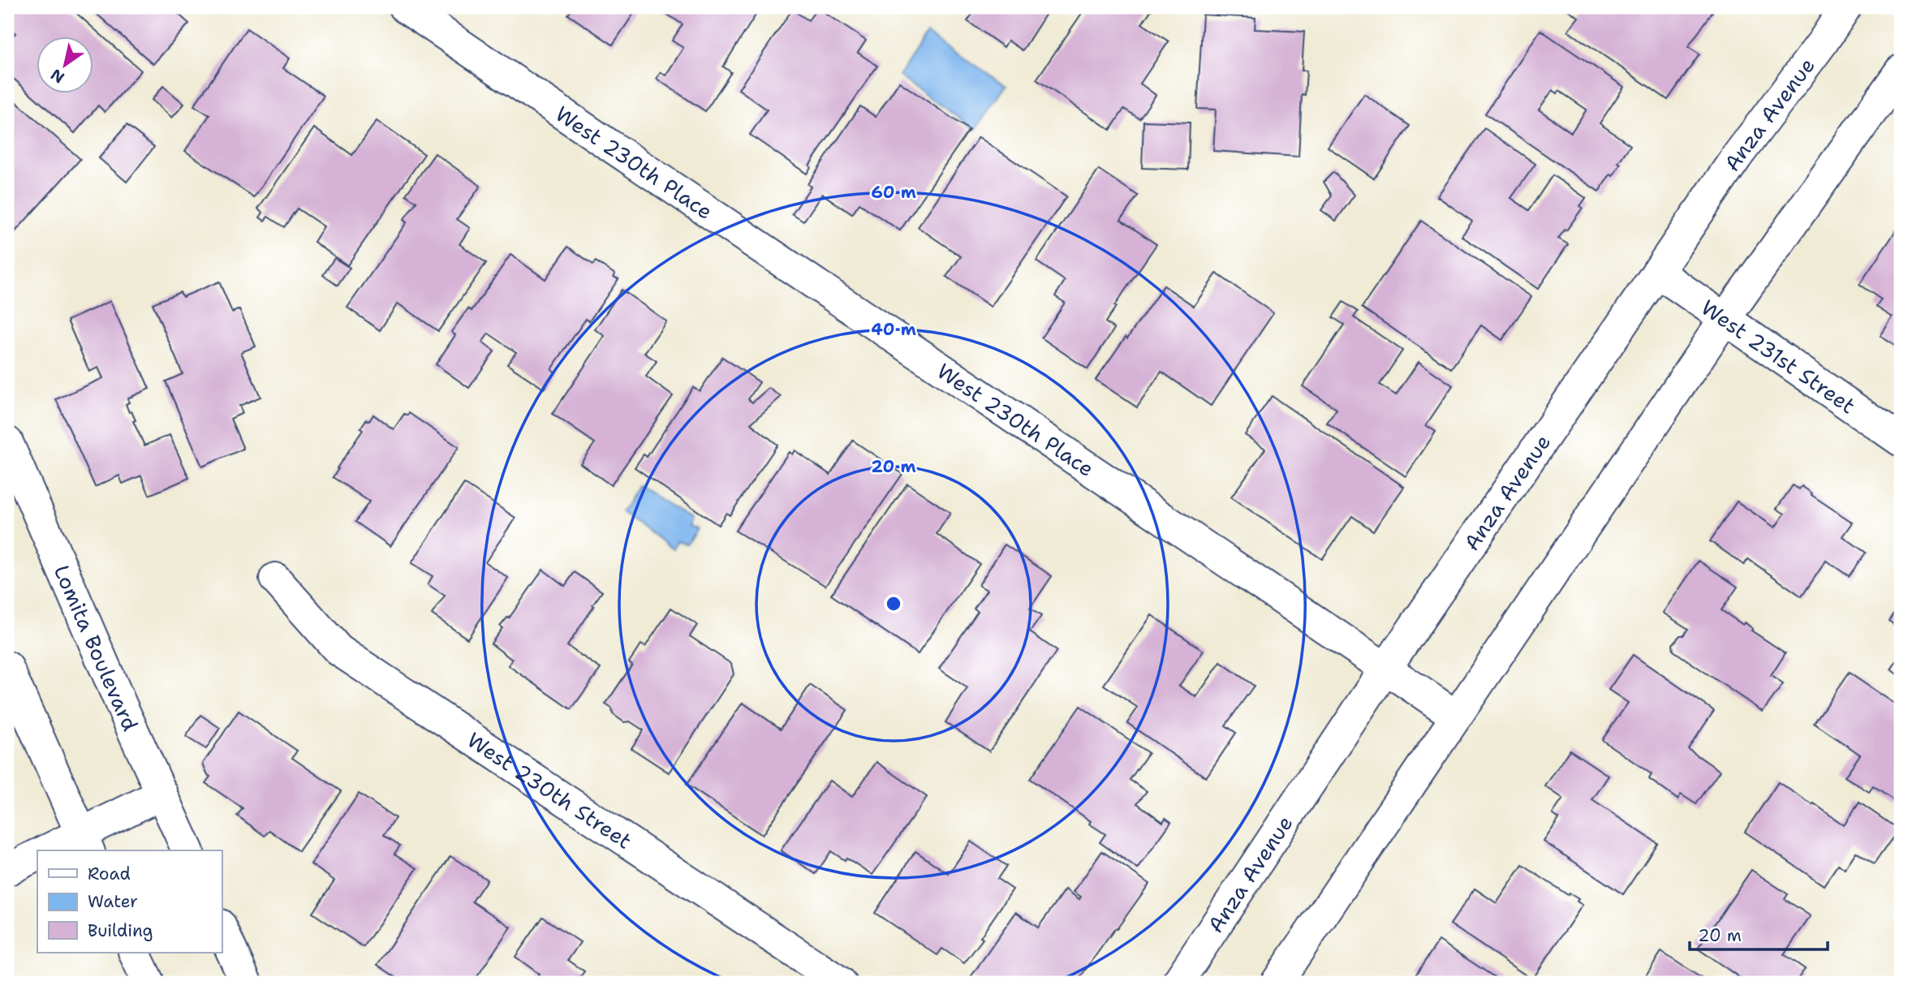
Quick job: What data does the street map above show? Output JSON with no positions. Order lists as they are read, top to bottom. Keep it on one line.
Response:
{"streets":{"main road":["Anza Avenue","West 230th Place","West 231st Street","Lomita Boulevard","West 230th Street"]},"crossings":[["Anza Avenue","West 230th Place"],["Anza Avenue","West 231st Street"]],"legend":["Road","Water","Building"],"scale_bar":"20 m","north":"bottom left","rings":["60 m","40 m","20 m"]}
